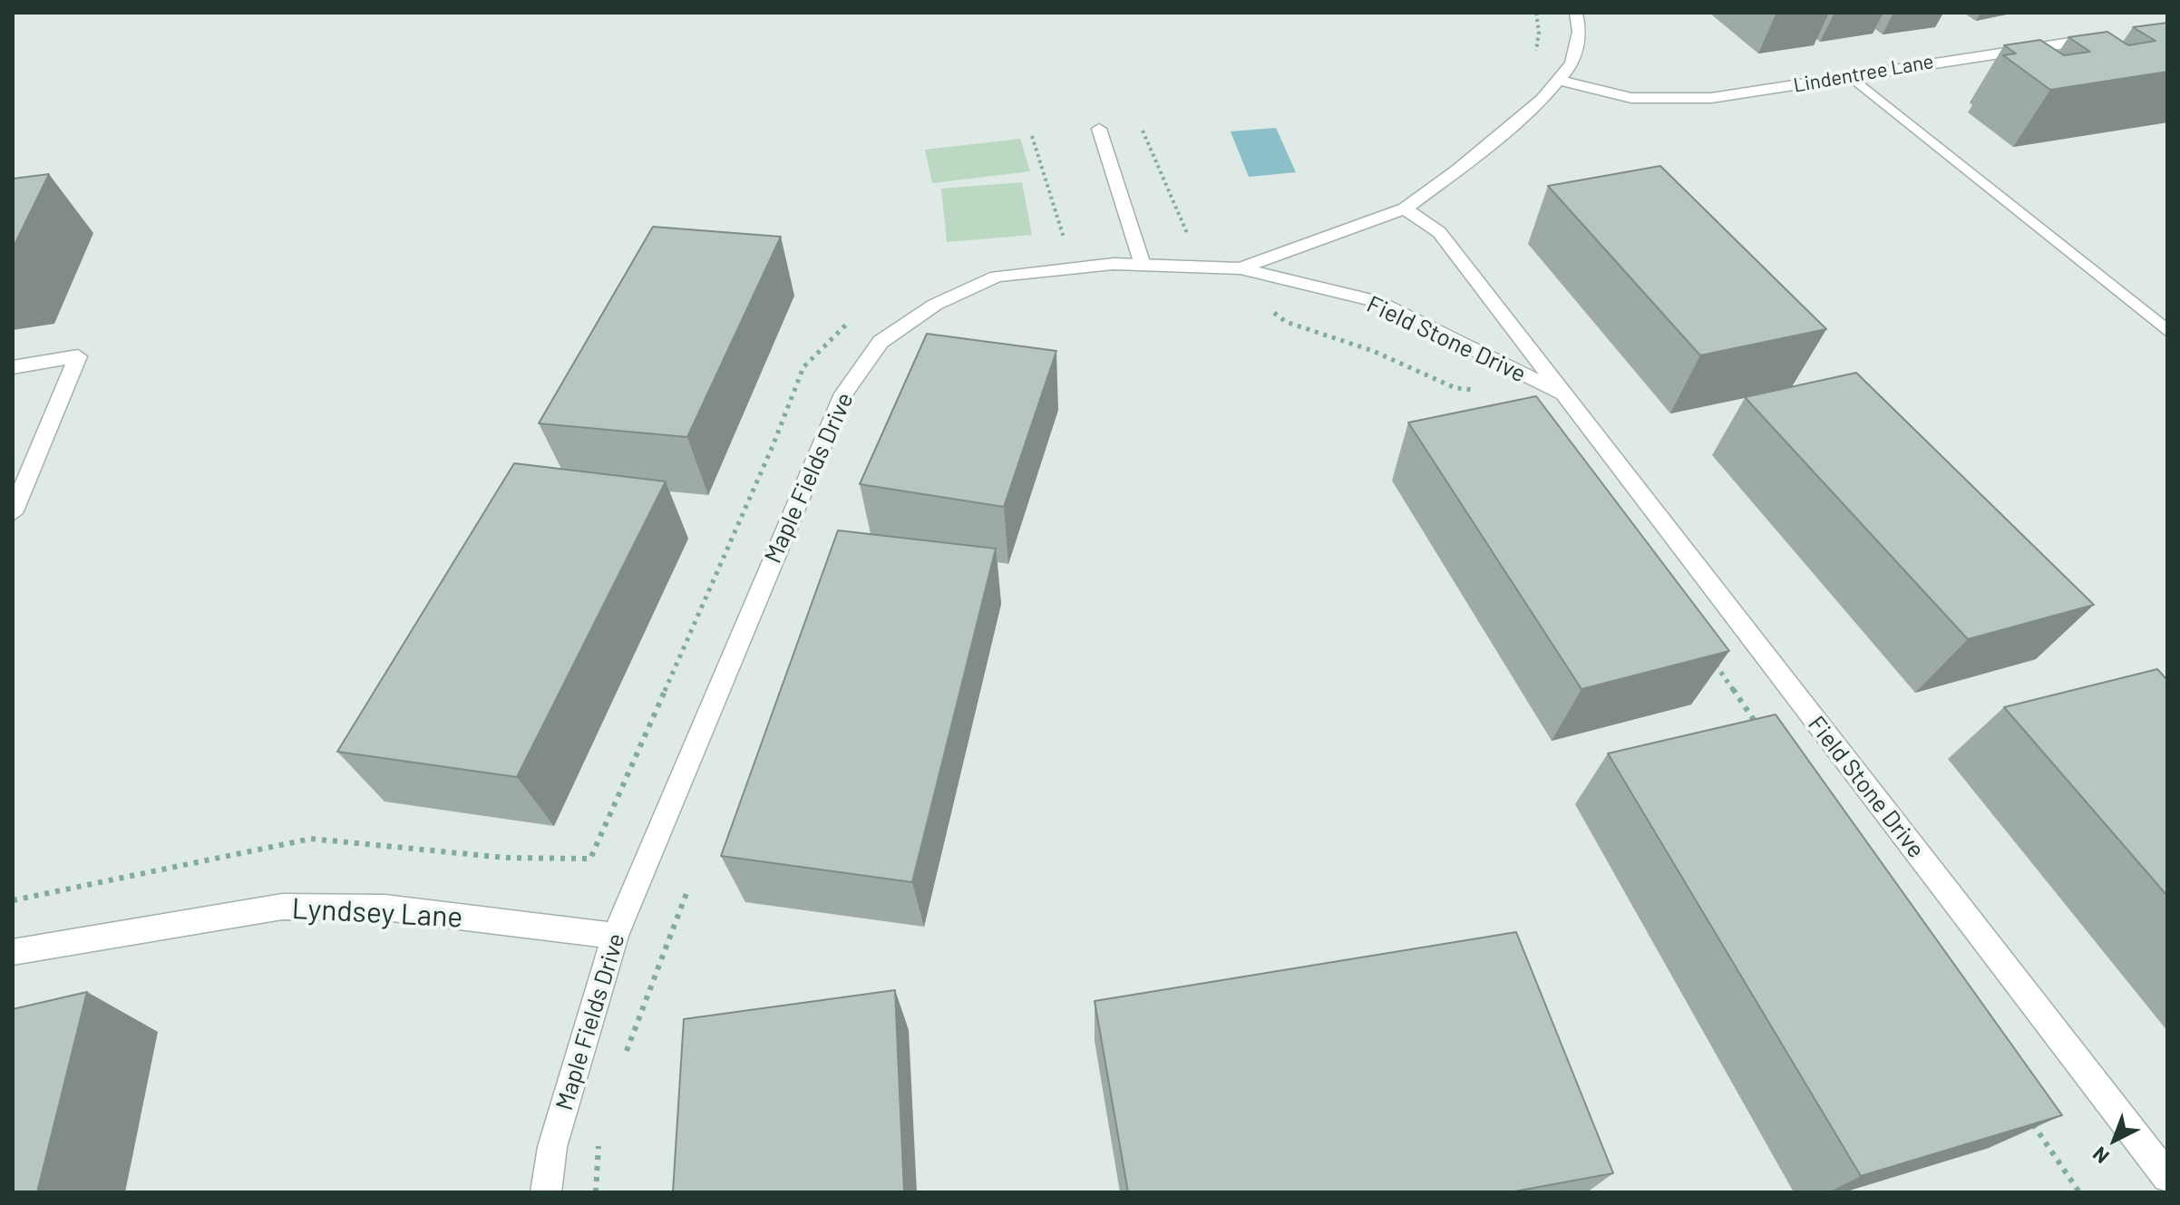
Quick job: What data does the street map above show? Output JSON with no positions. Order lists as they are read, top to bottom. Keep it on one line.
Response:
{"streets":{"street":["Lindentree Lane","Field Stone Drive","Maple Fields Drive","Lyndsey Lane"]},"crossings":[["Lindentree Lane","Maple Fields Drive"],["Field Stone Drive","Maple Fields Drive"],["Maple Fields Drive","Lyndsey Lane"]],"north":"bottom left"}
